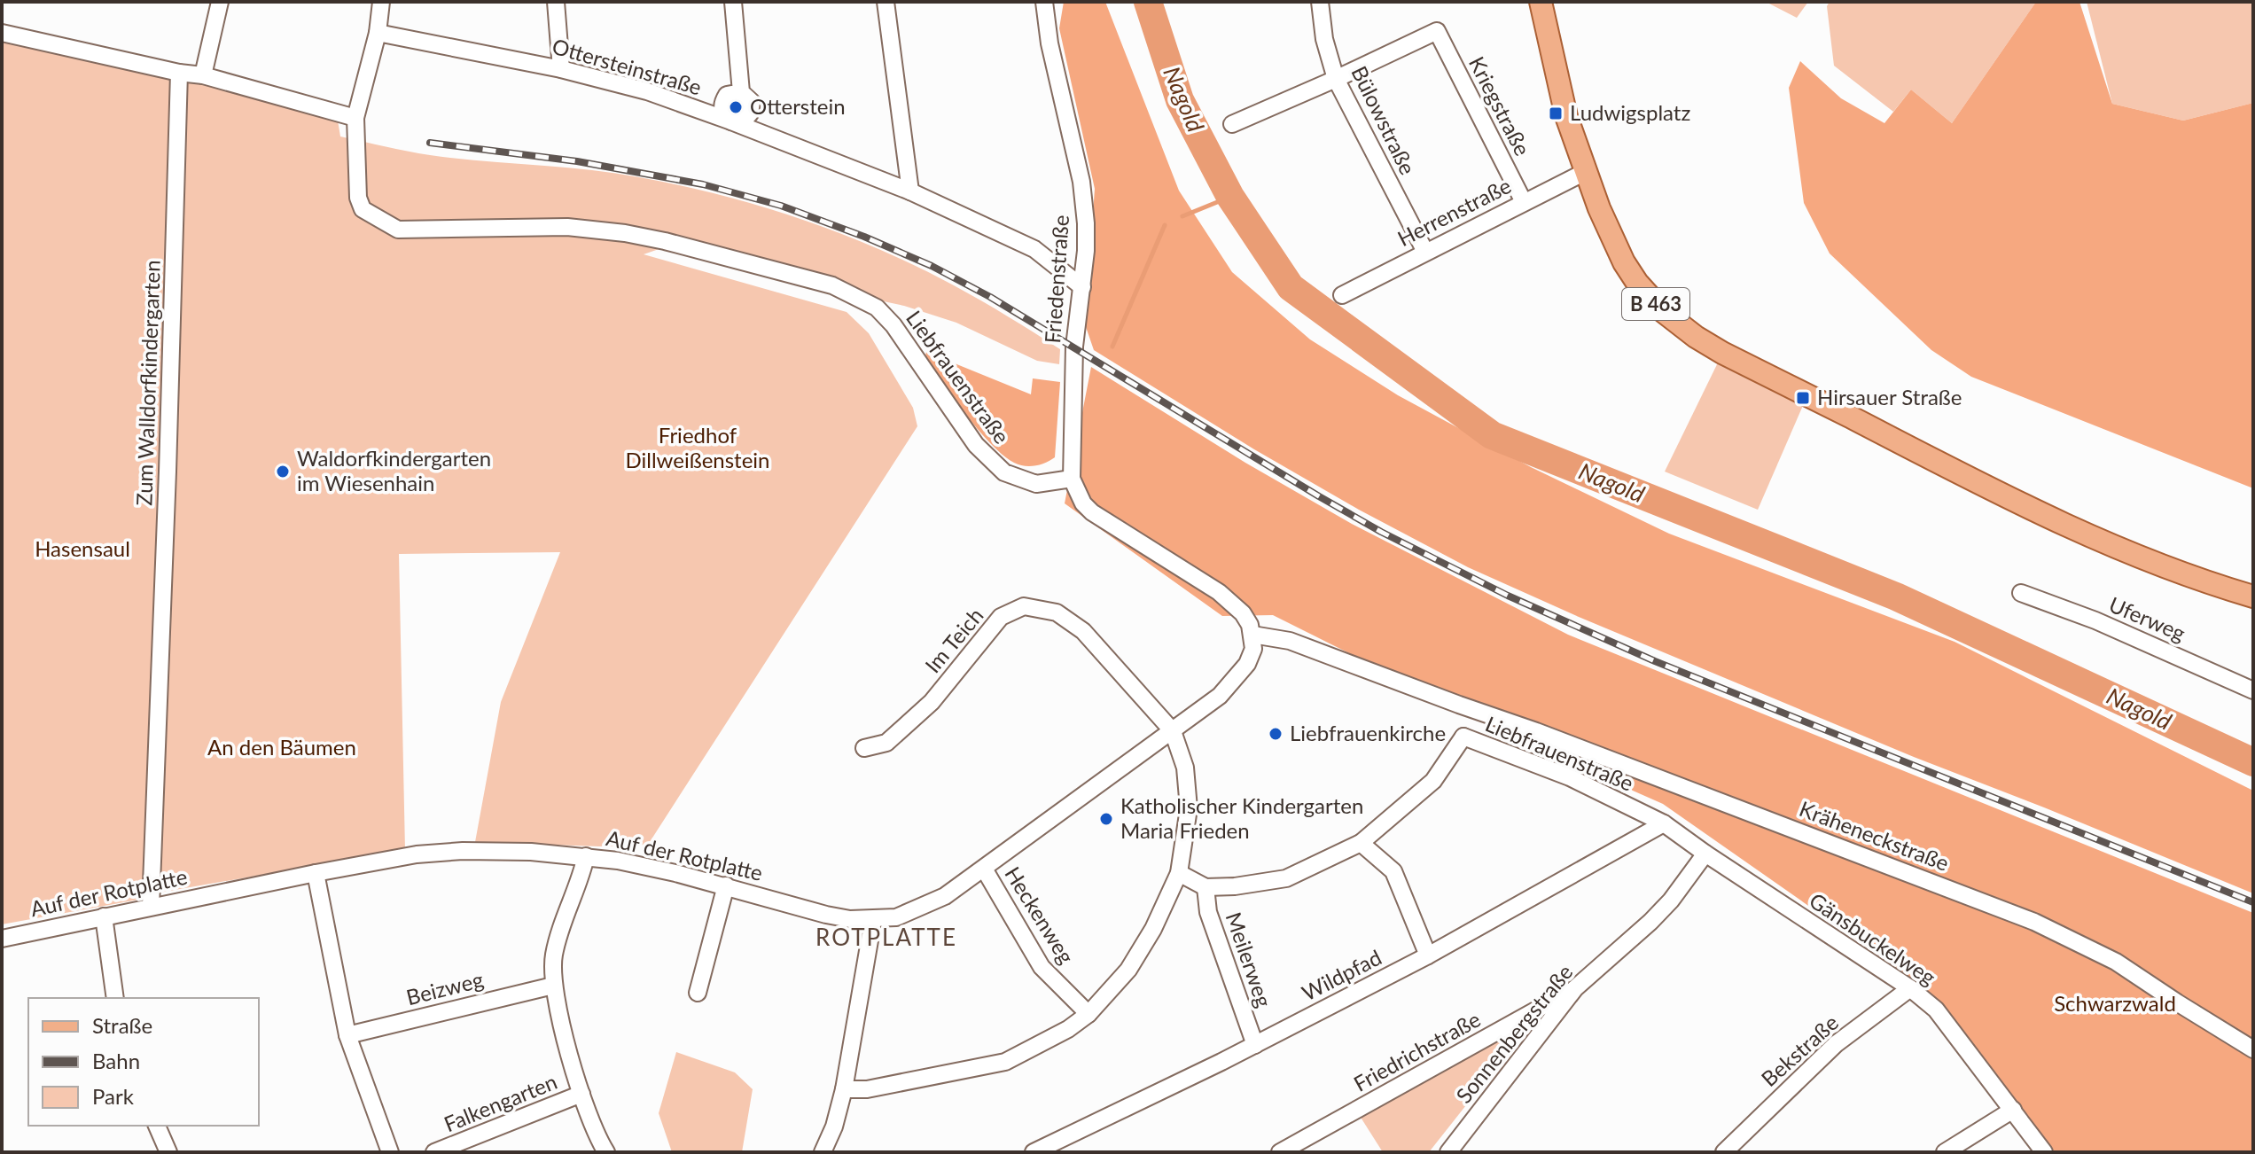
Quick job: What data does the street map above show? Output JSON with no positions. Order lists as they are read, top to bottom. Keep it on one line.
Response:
{"streets":{"main road":["B 463"],"street":["Ottersteinstraße","Kriegstraße","Bülowstraße","Herrenstraße","Friedenstraße","Liebfrauenstraße","Zum Walldorfkindergarten","Uferweg","Im Teich","Kräheneckstraße","Auf der Rotplatte","Heckenweg","Gänsbuckelweg","Meilerweg","Wildpfad","Beizweg","Sonnenbergstraße","Bekstraße","Friedrichstraße","Falkengarten"]},"crossings":[["Ottersteinstraße","Friedenstraße"],["Kriegstraße","Bülowstraße"],["Kriegstraße","Herrenstraße"],["Bülowstraße","Herrenstraße"],["Herrenstraße","B 463"],["Friedenstraße","Liebfrauenstraße"],["Liebfrauenstraße","Kräheneckstraße"],["Liebfrauenstraße","Gänsbuckelweg"],["Liebfrauenstraße","Wildpfad"],["Liebfrauenstraße","Sonnenbergstraße"],["Zum Walldorfkindergarten","Auf der Rotplatte"],["Im Teich","Auf der Rotplatte"],["Auf der Rotplatte","Heckenweg"],["Gänsbuckelweg","Sonnenbergstraße"],["Gänsbuckelweg","Bekstraße"],["Meilerweg","Wildpfad"],["Sonnenbergstraße","Friedrichstraße"]],"districts":["ROTPLATTE"],"water":["Nagold"],"parks":["Friedhof Dillweißenstein","Hasensaul","An den Bäumen","Schwarzwald"],"places":{"other":["Otterstein","Waldorfkindergarten im Wiesenhain","Liebfrauenkirche","Katholischer Kindergarten Maria Frieden"],"transit":["Ludwigsplatz","Hirsauer Straße"]},"legend":["Straße","Bahn","Park"]}
